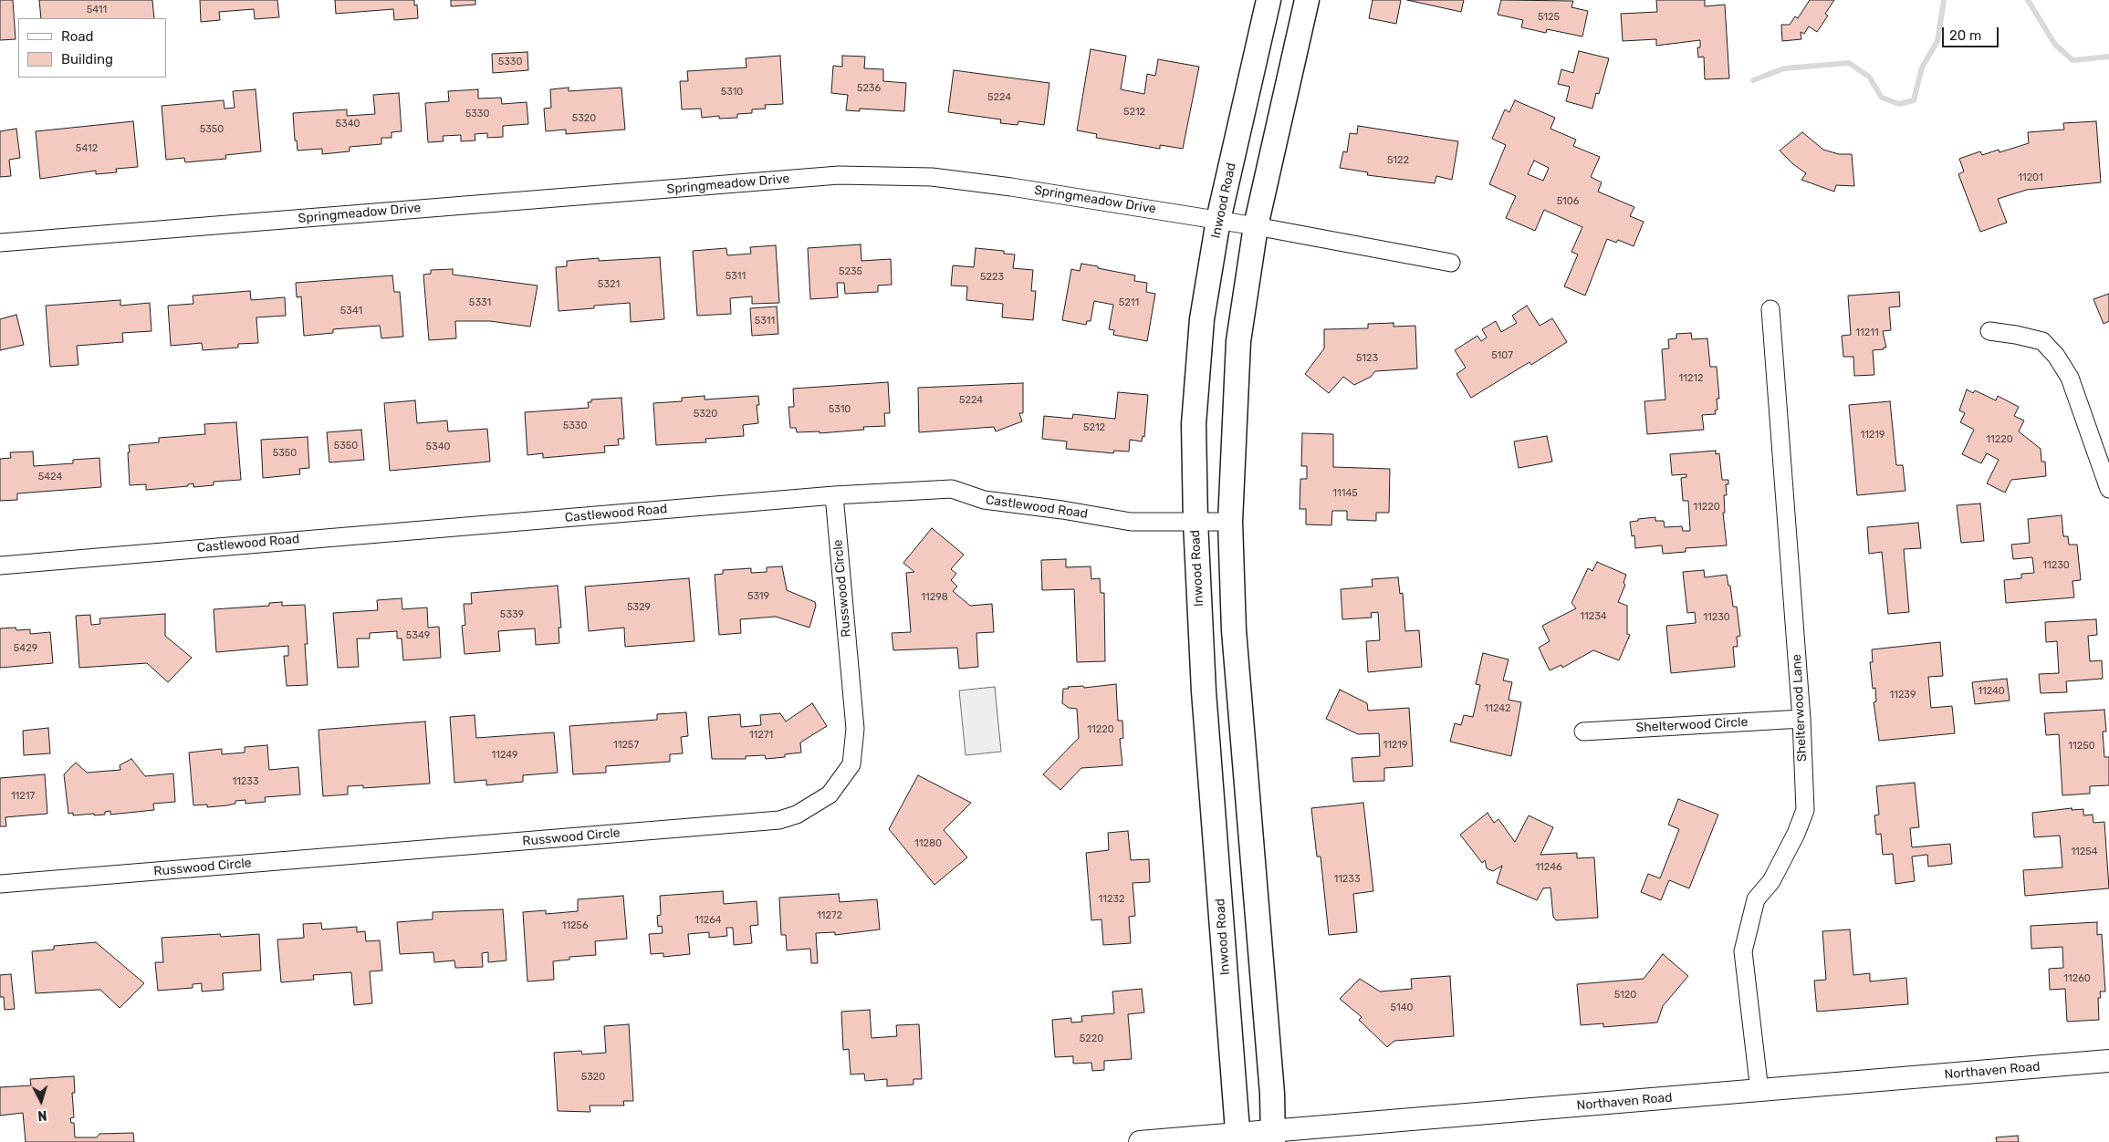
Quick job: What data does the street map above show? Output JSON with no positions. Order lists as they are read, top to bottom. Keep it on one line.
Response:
{"streets":{"main road":["Inwood Road"],"street":["Springmeadow Drive","Castlewood Road","Russwood Circle","Shelterwood Lane","Shelterwood Circle","Northaven Road"]},"crossings":[["Springmeadow Drive","Inwood Road"],["Inwood Road","Castlewood Road"],["Inwood Road","Northaven Road"],["Castlewood Road","Russwood Circle"],["Shelterwood Lane","Shelterwood Circle"],["Shelterwood Lane","Northaven Road"]],"house_numbers":["5411","5125","5330","5236","5310","5224","5212","5330","5320","5340","5350","5412","5122","11201","5106","5235","5311","5223","5321","5331","5211","5341","5311","11211","5107","5123","11212","5224","5310","5320","5330","5212","11219","11220","5350","5340","5350","5424","11145","11220","11230","5319","11298","5329","5339","11234","11230","5349","5429","11240","11239","11242","11220","11271","11257","11219","11250","11249","11233","11217","11280","11254","11246","11233","11232","11272","11264","11256","11260","5120","5140","5220","5320"],"legend":["Road","Building"],"scale_bar":"20 m","north":"bottom"}
